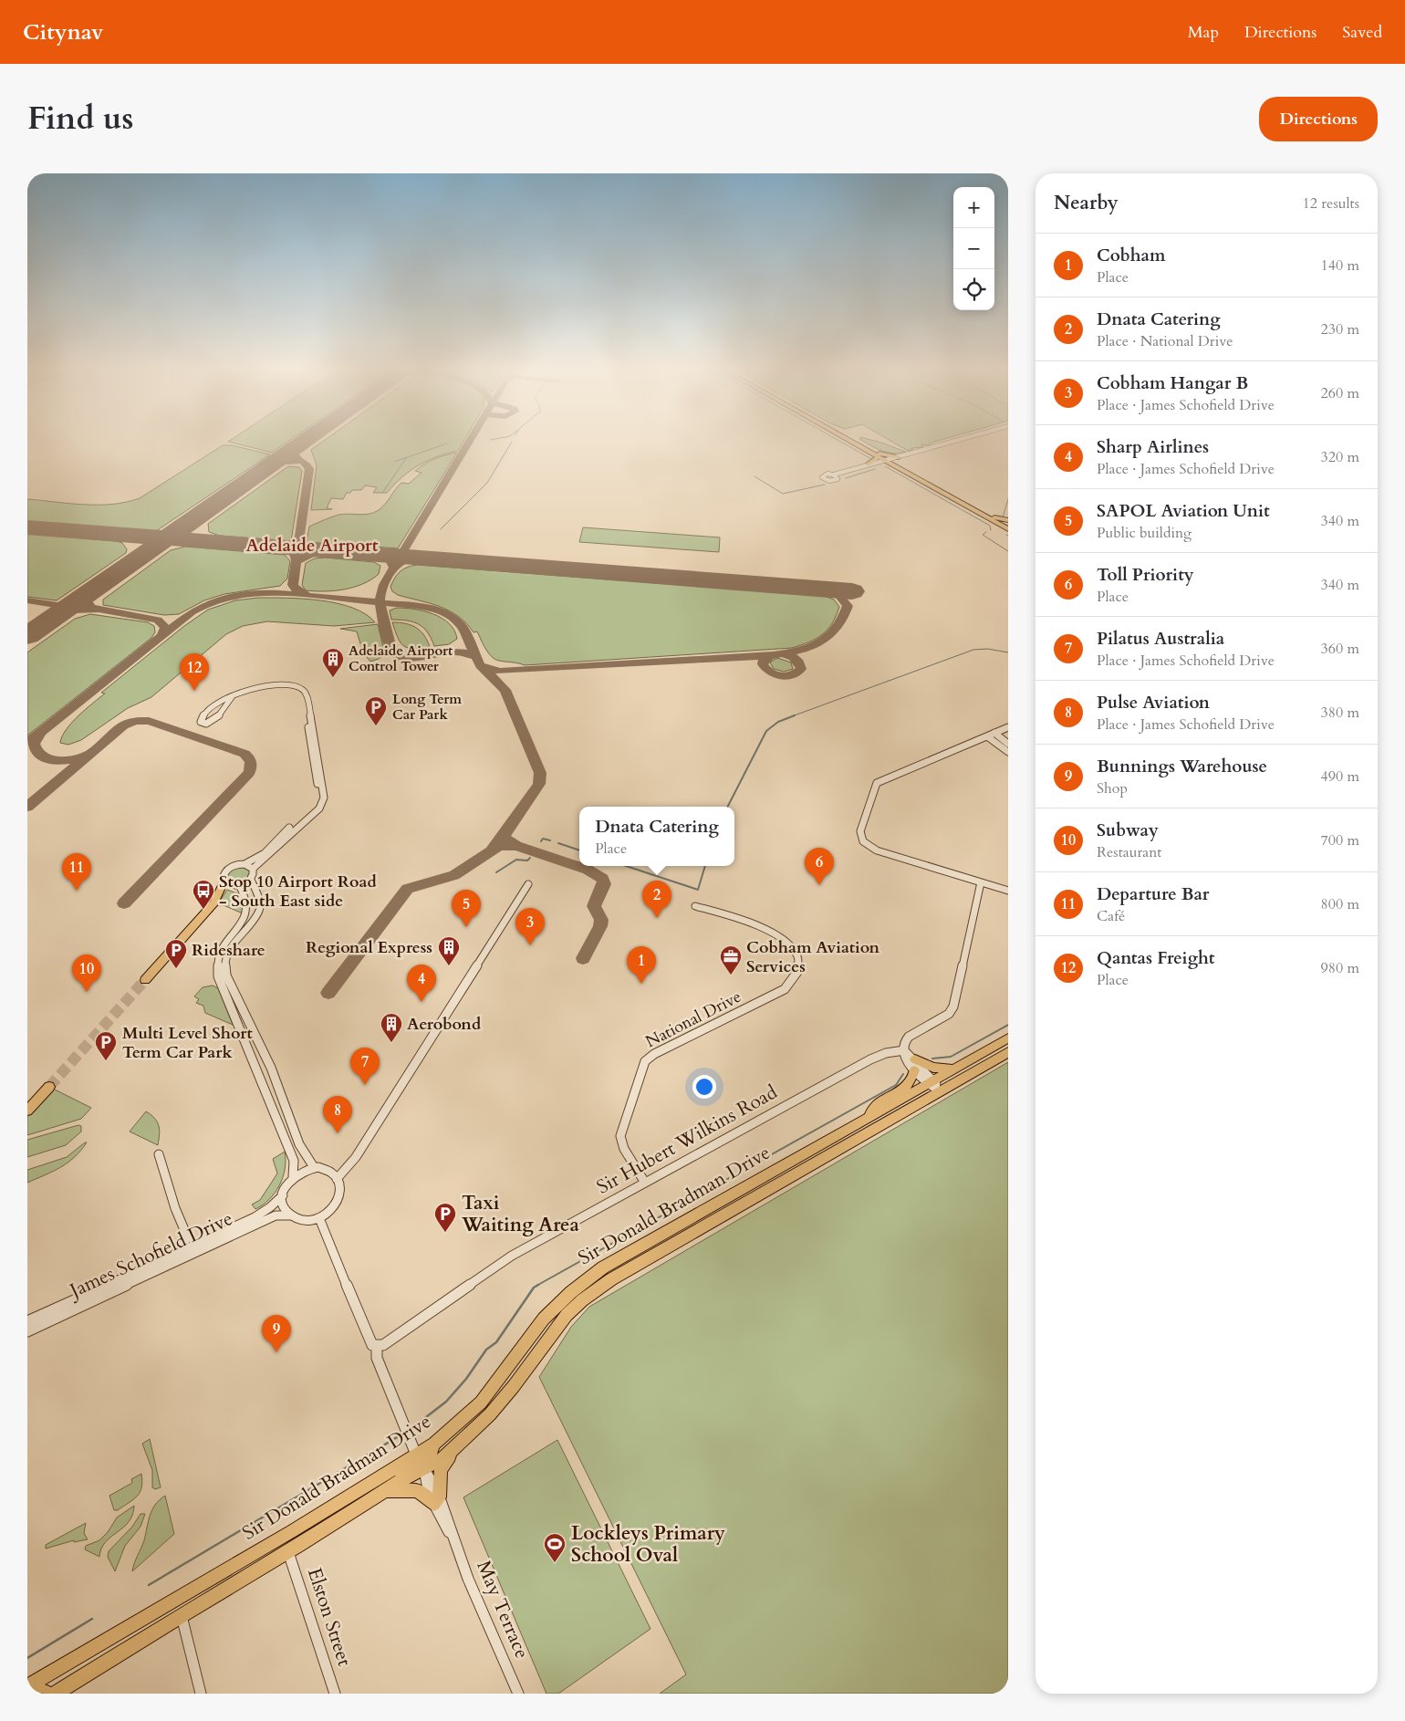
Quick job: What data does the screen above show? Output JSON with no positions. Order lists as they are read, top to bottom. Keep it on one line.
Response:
{"streets":{"main road":["Sir Donald Bradman Drive"],"street":["National Drive","Sir Hubert Wilkins Road","James Schofield Drive","May Terrace","Elston Street"]},"crossings":[["National Drive","Sir Hubert Wilkins Road"],["Sir Donald Bradman Drive","May Terrace"],["Sir Donald Bradman Drive","Elston Street"]],"districts":["Adelaide Airport"],"places":{"building":["Adelaide Airport Control Tower","Regional Express","Aerobond"],"parking":["Long Term Car Park","Rideshare","Multi Level Short Term Car Park","Taxi Waiting Area"],"bus stop":["Stop 10 Airport Road - South East side"],"office":["Cobham Aviation Services"],"sports":["Lockleys Primary School Oval"]},"page":{"header":"Citynav","nav":["Map","Directions","Saved"],"title":"Find us","buttons":"Directions","heading":["Nearby","12 results"],"map_buttons":["+","−"],"list":[{"mark":"1","name":"Cobham","note":"Place","value":"140 m"},{"mark":"2","name":"Dnata Catering","note":"Place · National Drive","value":"230 m"},{"mark":"3","name":"Cobham Hangar B","note":"Place · James Schofield Drive","value":"260 m"},{"mark":"4","name":"Sharp Airlines","note":"Place · James Schofield Drive","value":"320 m"},{"mark":"5","name":"SAPOL Aviation Unit","note":"Public building","value":"340 m"},{"mark":"6","name":"Toll Priority","note":"Place","value":"340 m"},{"mark":"7","name":"Pilatus Australia","note":"Place · James Schofield Drive","value":"360 m"},{"mark":"8","name":"Pulse Aviation","note":"Place · James Schofield Drive","value":"380 m"},{"mark":"9","name":"Bunnings Warehouse","note":"Shop","value":"490 m"},{"mark":"10","name":"Subway","note":"Restaurant","value":"700 m"},{"mark":"11","name":"Departure Bar","note":"Café","value":"800 m"},{"mark":"12","name":"Qantas Freight","note":"Place","value":"980 m"}],"pins":["12","6","11","2","5","3","1","10","4","7","8","9"],"popup":["Dnata Catering","Place"]}}
